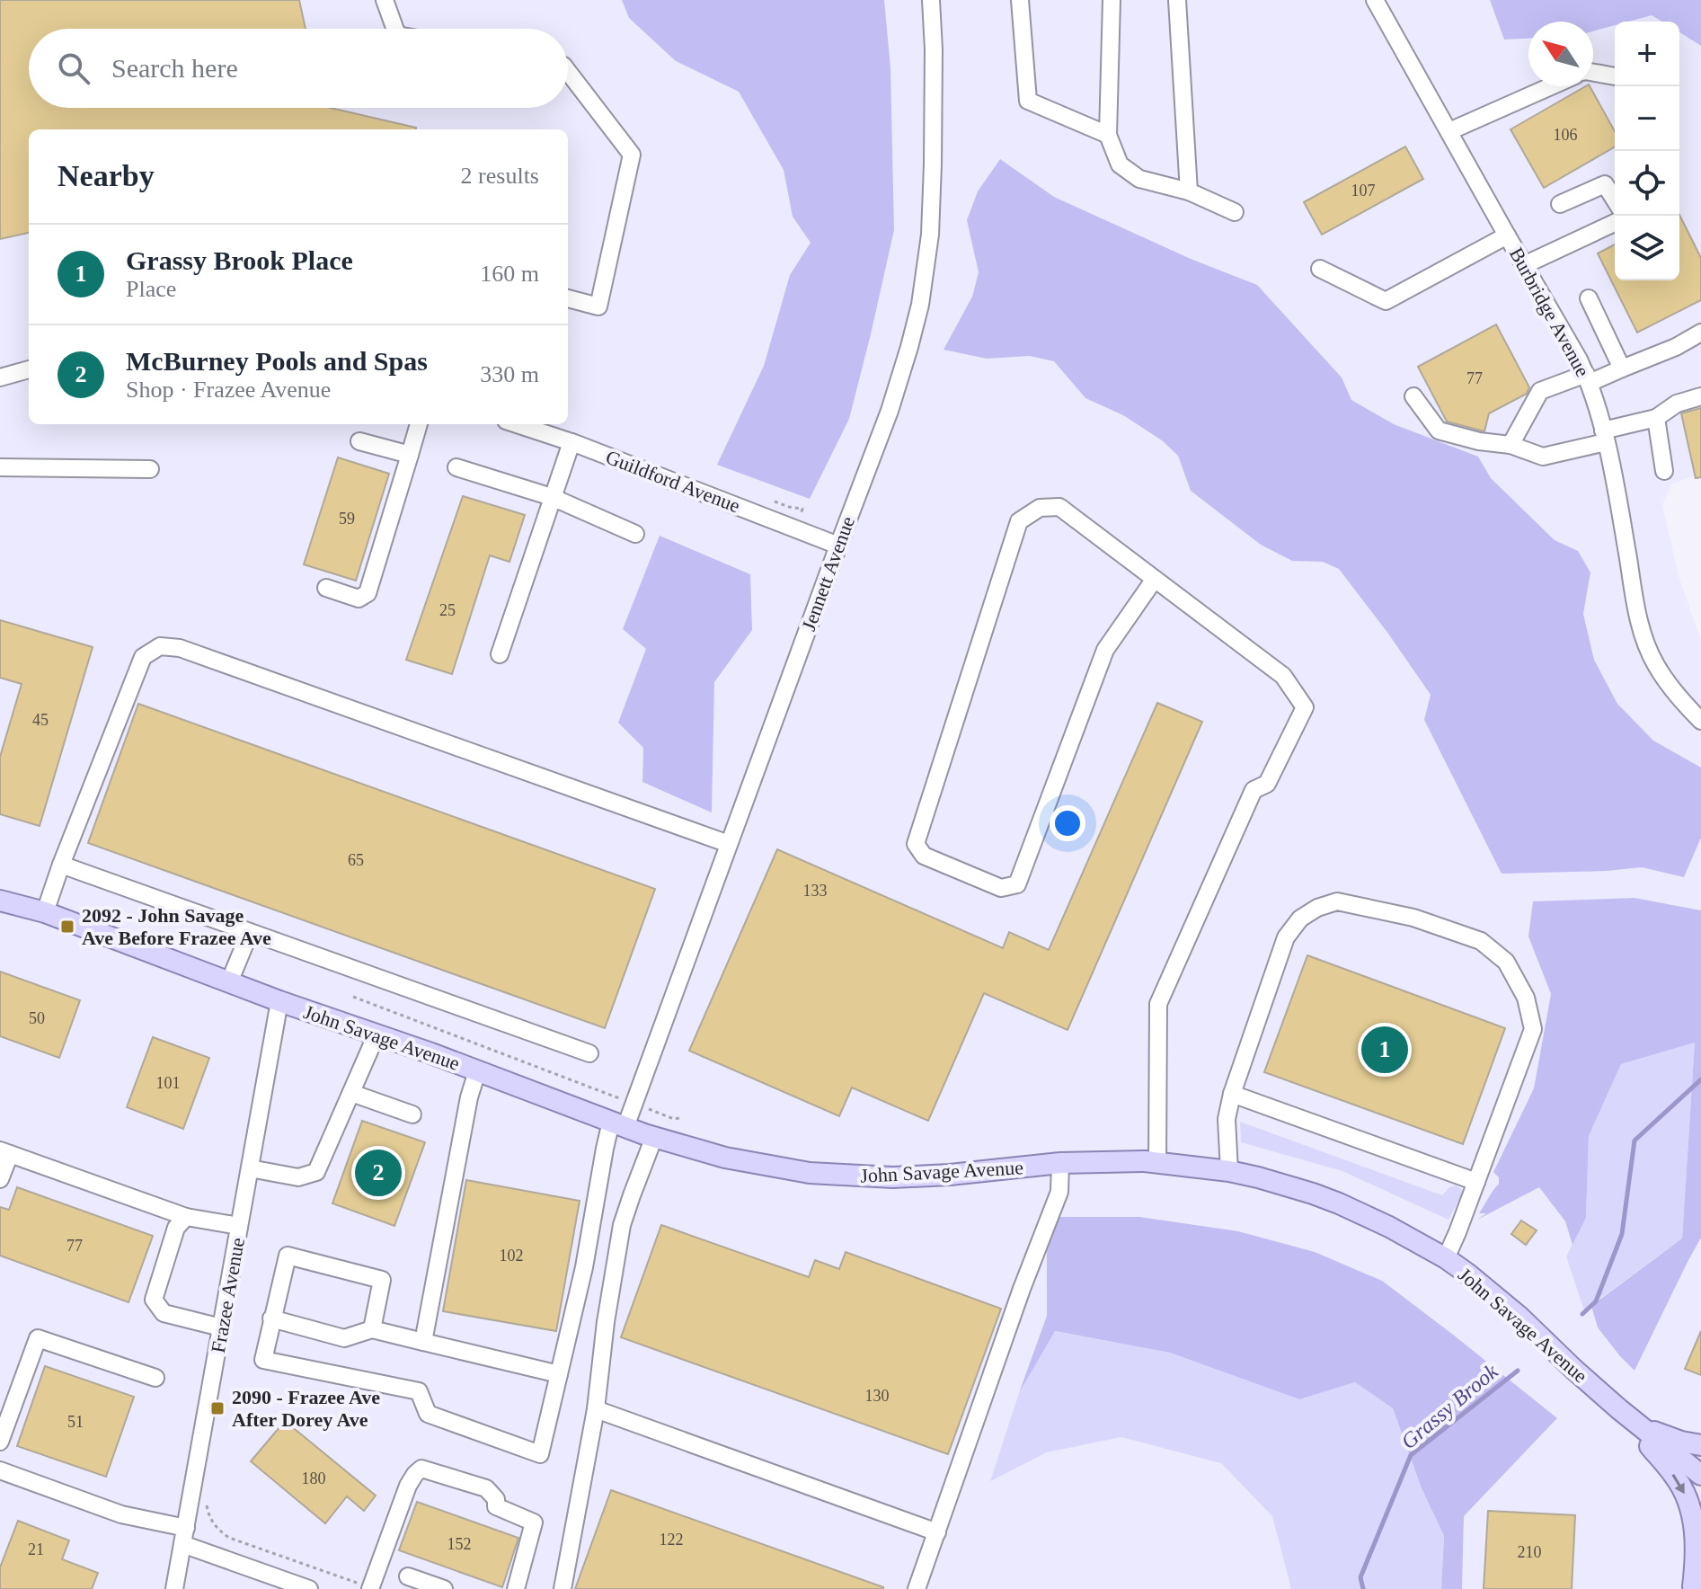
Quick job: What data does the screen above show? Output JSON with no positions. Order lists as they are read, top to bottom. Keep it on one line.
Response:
{"streets":{"main road":["John Savage Avenue"],"street":["Burbridge Avenue","Guildford Avenue","Jennett Avenue","Frazee Avenue"]},"crossings":[["Guildford Avenue","Jennett Avenue"],["Jennett Avenue","John Savage Avenue"],["John Savage Avenue","Frazee Avenue"]],"water":["Grassy Brook"],"places":{"transit":["2092 - John Savage Ave Before Frazee Ave","2090 - Frazee Ave After Dorey Ave"]},"house_numbers":["106","107","77","59","25","45","65","133","50","101","77","102","130","51","180","122","152","21","210"],"north":"top left","page":{"map_buttons":["+","−"],"search":"Search here","heading":["Nearby","2 results"],"list":[{"mark":"1","name":"Grassy Brook Place","note":"Place","value":"160 m"},{"mark":"2","name":"McBurney Pools and Spas","note":"Shop · Frazee Avenue","value":"330 m"}],"pins":["1","2"]}}
